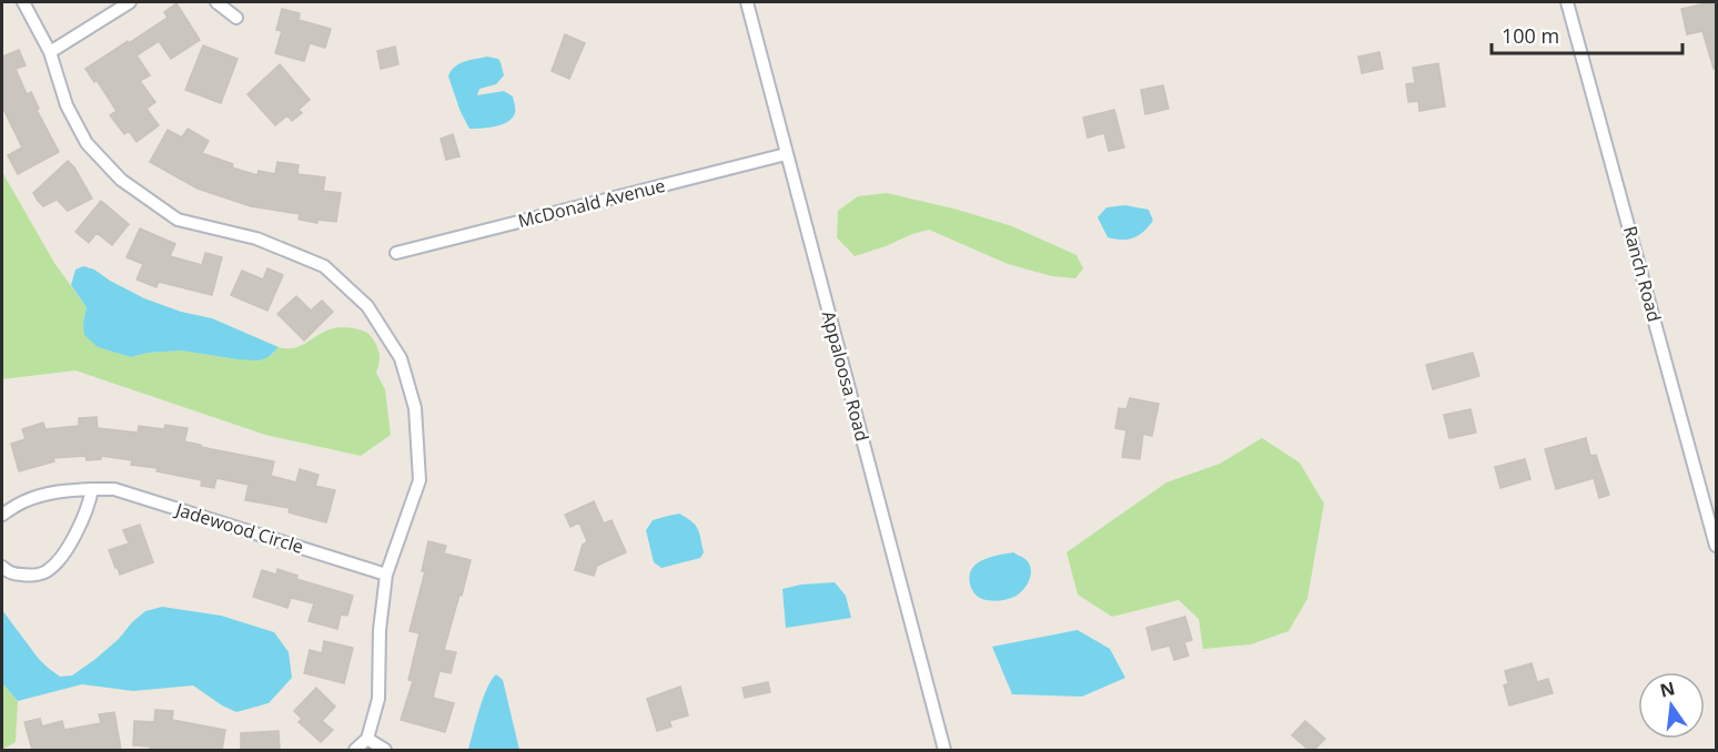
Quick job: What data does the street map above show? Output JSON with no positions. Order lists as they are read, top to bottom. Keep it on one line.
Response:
{"streets":{"street":["McDonald Avenue","Ranch Road","Appaloosa Road","Jadewood Circle"]},"crossings":[["McDonald Avenue","Appaloosa Road"]],"scale_bar":"100 m","north":"top"}
